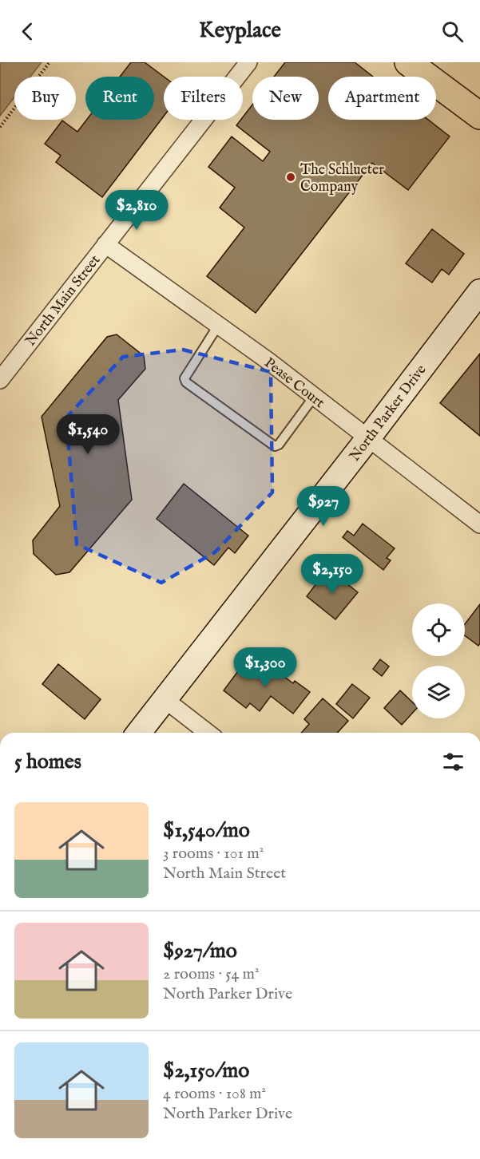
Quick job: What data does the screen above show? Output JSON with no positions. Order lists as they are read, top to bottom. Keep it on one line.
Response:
{"streets":{"main road":["North Parker Drive"],"street":["North Main Street","Pease Court"]},"crossings":[["North Main Street","Pease Court"],["Pease Court","North Parker Drive"]],"places":["The Schlueter Company"],"page":{"header":"Keyplace","chip":["Buy","Rent","Filters","New","Apartment"],"price":["$2,810","$1,540","$927","$2,150","$1,300"],"heading":"5 homes","list":[{"name":"$1,540/mo","note":"3 rooms · 101 m² · North Main Street"},{"name":"$927/mo","note":"2 rooms · 54 m² · North Parker Drive"},{"name":"$2,150/mo","note":"4 rooms · 108 m² · North Parker Drive"}]}}
